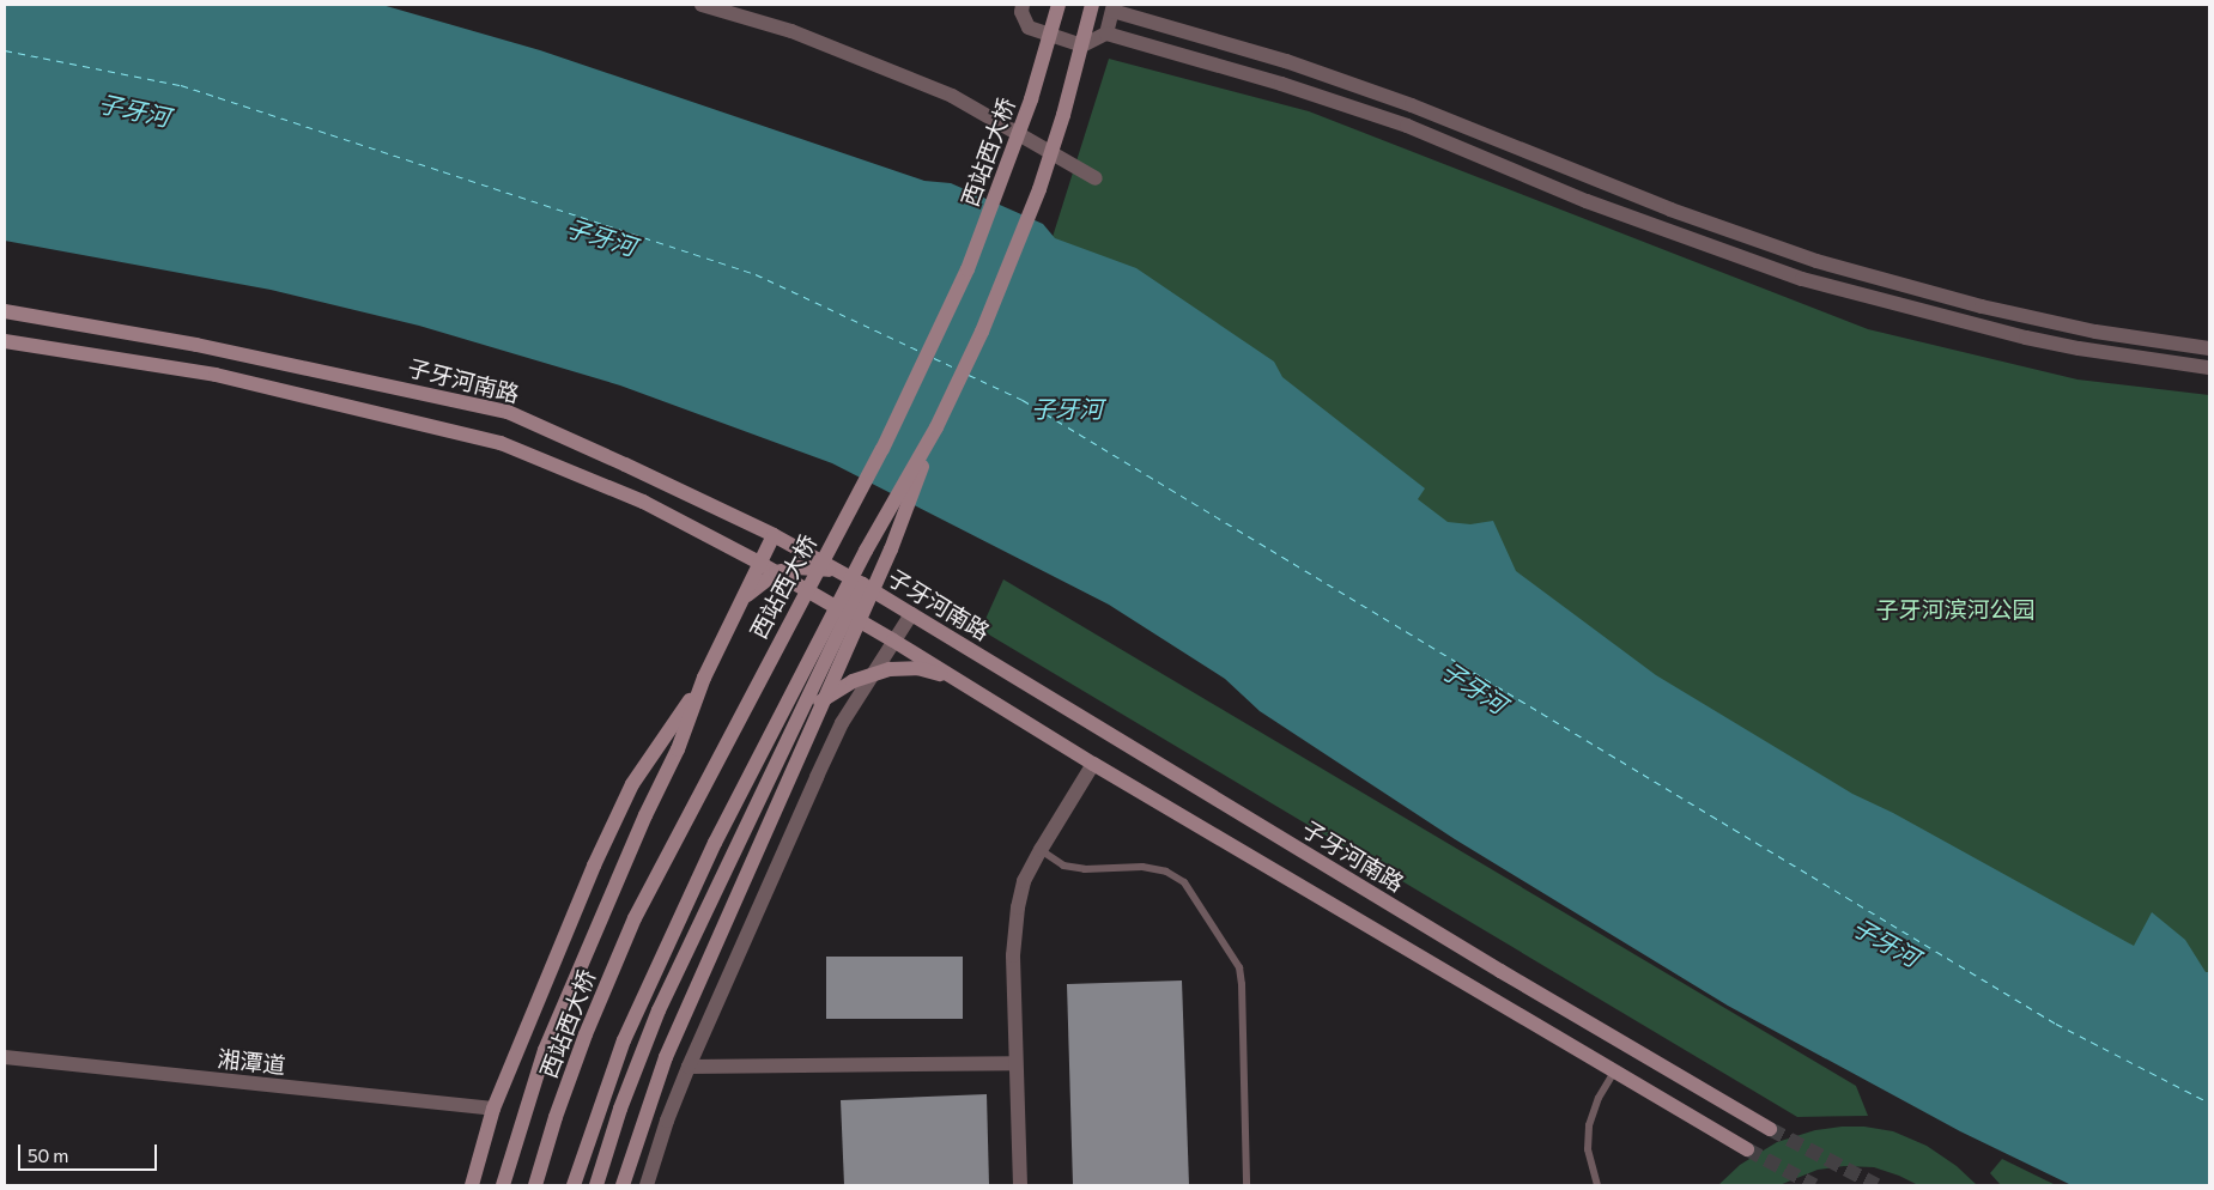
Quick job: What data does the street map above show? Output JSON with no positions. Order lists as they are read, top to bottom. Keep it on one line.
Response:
{"streets":{"main road":["西站西大桥","子牙河南路"],"street":["湘潭道"]},"water":["子牙河"],"parks":["子牙河滨河公园"],"scale_bar":"50 m"}
